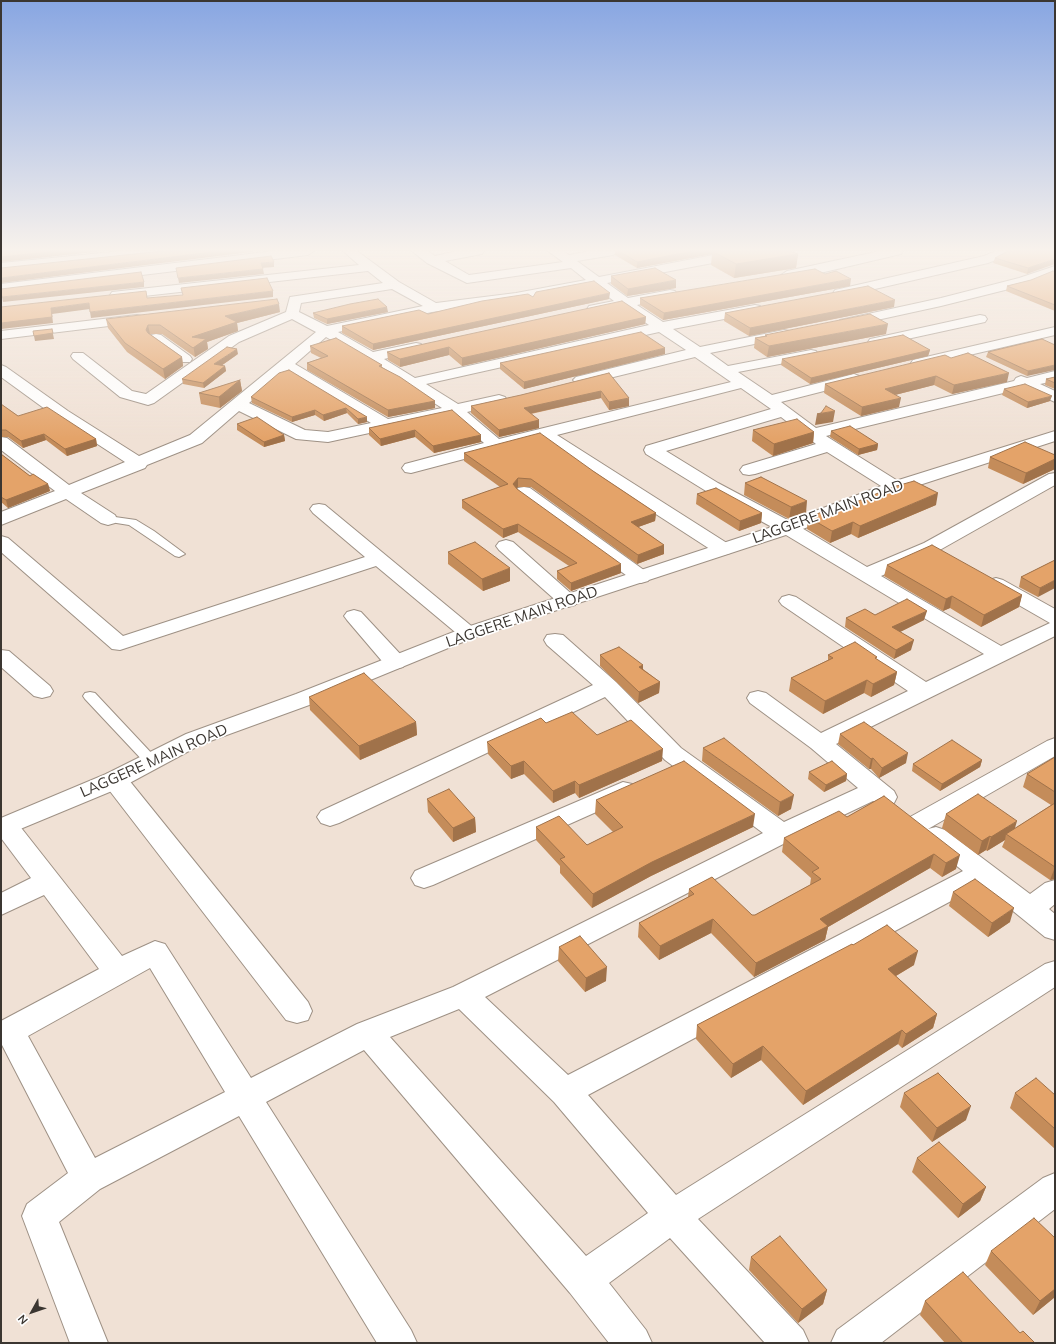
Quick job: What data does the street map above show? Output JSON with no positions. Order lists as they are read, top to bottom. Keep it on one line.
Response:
{"streets":{"street":["LAGGERE MAIN ROAD"]},"north":"bottom left"}
